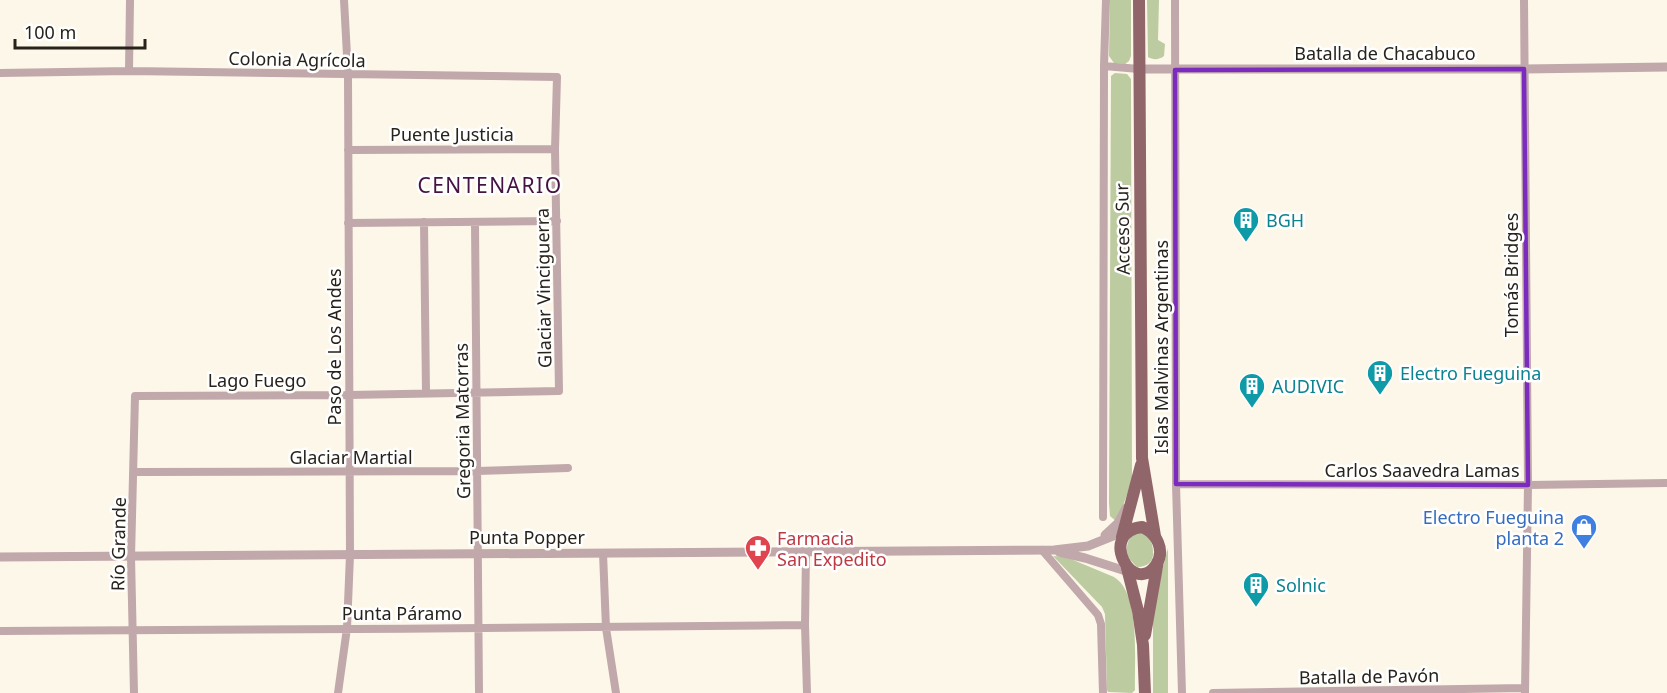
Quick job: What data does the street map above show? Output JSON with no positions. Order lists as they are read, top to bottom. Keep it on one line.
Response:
{"streets":{"main road":["Acceso Sur"],"street":["Batalla de Chacabuco","Colonia Agrícola","Puente Justicia","Tomás Bridges","Glaciar Vinciguerra","Paso de Los Andes","Islas Malvinas Argentinas","Lago Fuego","Gregoria Matorras","Glaciar Martial","Carlos Saavedra Lamas","Punta Popper","Río Grande","Punta Páramo","Batalla de Pavón"]},"crossings":[["Batalla de Chacabuco","Acceso Sur"],["Batalla de Chacabuco","Tomás Bridges"],["Batalla de Chacabuco","Islas Malvinas Argentinas"],["Colonia Agrícola","Glaciar Vinciguerra"],["Colonia Agrícola","Paso de Los Andes"],["Puente Justicia","Glaciar Vinciguerra"],["Puente Justicia","Paso de Los Andes"],["Acceso Sur","Punta Popper"],["Tomás Bridges","Carlos Saavedra Lamas"],["Tomás Bridges","Batalla de Pavón"],["Glaciar Vinciguerra","Lago Fuego"],["Paso de Los Andes","Lago Fuego"],["Paso de Los Andes","Glaciar Martial"],["Paso de Los Andes","Punta Popper"],["Paso de Los Andes","Punta Páramo"],["Islas Malvinas Argentinas","Carlos Saavedra Lamas"],["Lago Fuego","Gregoria Matorras"],["Lago Fuego","Río Grande"],["Gregoria Matorras","Glaciar Martial"],["Gregoria Matorras","Punta Popper"],["Gregoria Matorras","Punta Páramo"],["Glaciar Martial","Río Grande"],["Punta Popper","Río Grande"],["Río Grande","Punta Páramo"]],"districts":["CENTENARIO"],"places":{"building":["BGH","Electro Fueguina","AUDIVIC","Solnic"],"shop":["Electro Fueguina planta 2"],"pharmacy":["Farmacia San Expedito"]},"scale_bar":"100 m"}
